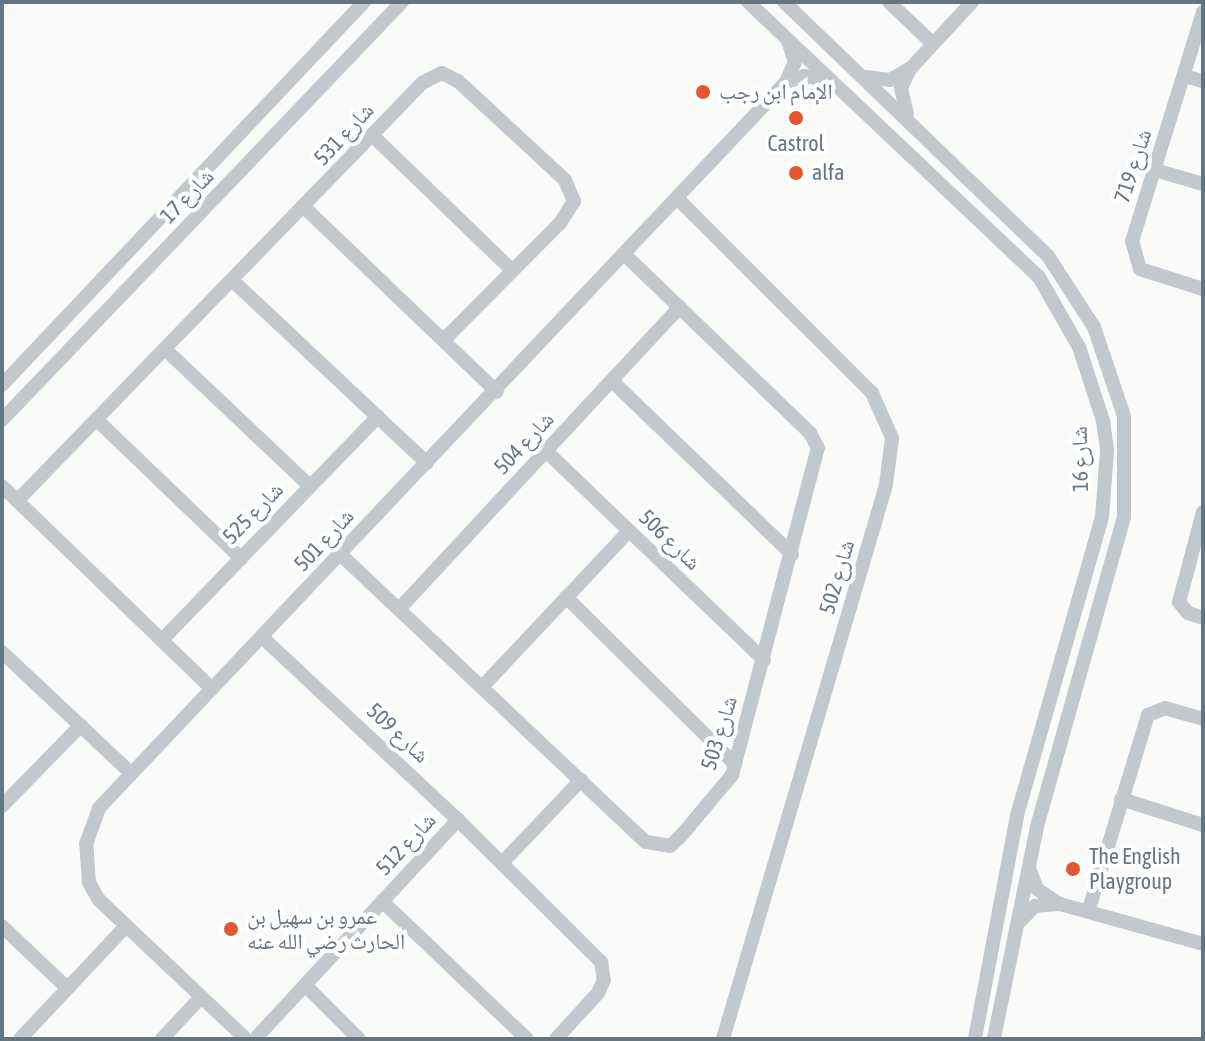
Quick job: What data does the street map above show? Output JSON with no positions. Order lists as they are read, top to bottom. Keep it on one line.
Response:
{"streets":{"street":["شارع 531","شارع 719","شارع 17","شارع 504","شارع 16","شارع 525","شارع 501","شارع 506","شارع 502","شارع 509","شارع 503","شارع 512"]},"crossings":[["شارع 504","شارع 506"],["شارع 504","شارع 503"],["شارع 501","شارع 502"],["شارع 501","شارع 509"],["شارع 501","شارع 503"],["شارع 506","شارع 503"],["شارع 509","شارع 512"]],"places":["الإمام ابن رجب","Castrol","alfa","The English Playgroup","عمرو بن سهيل بن الحارث رضي الله عنه"]}
